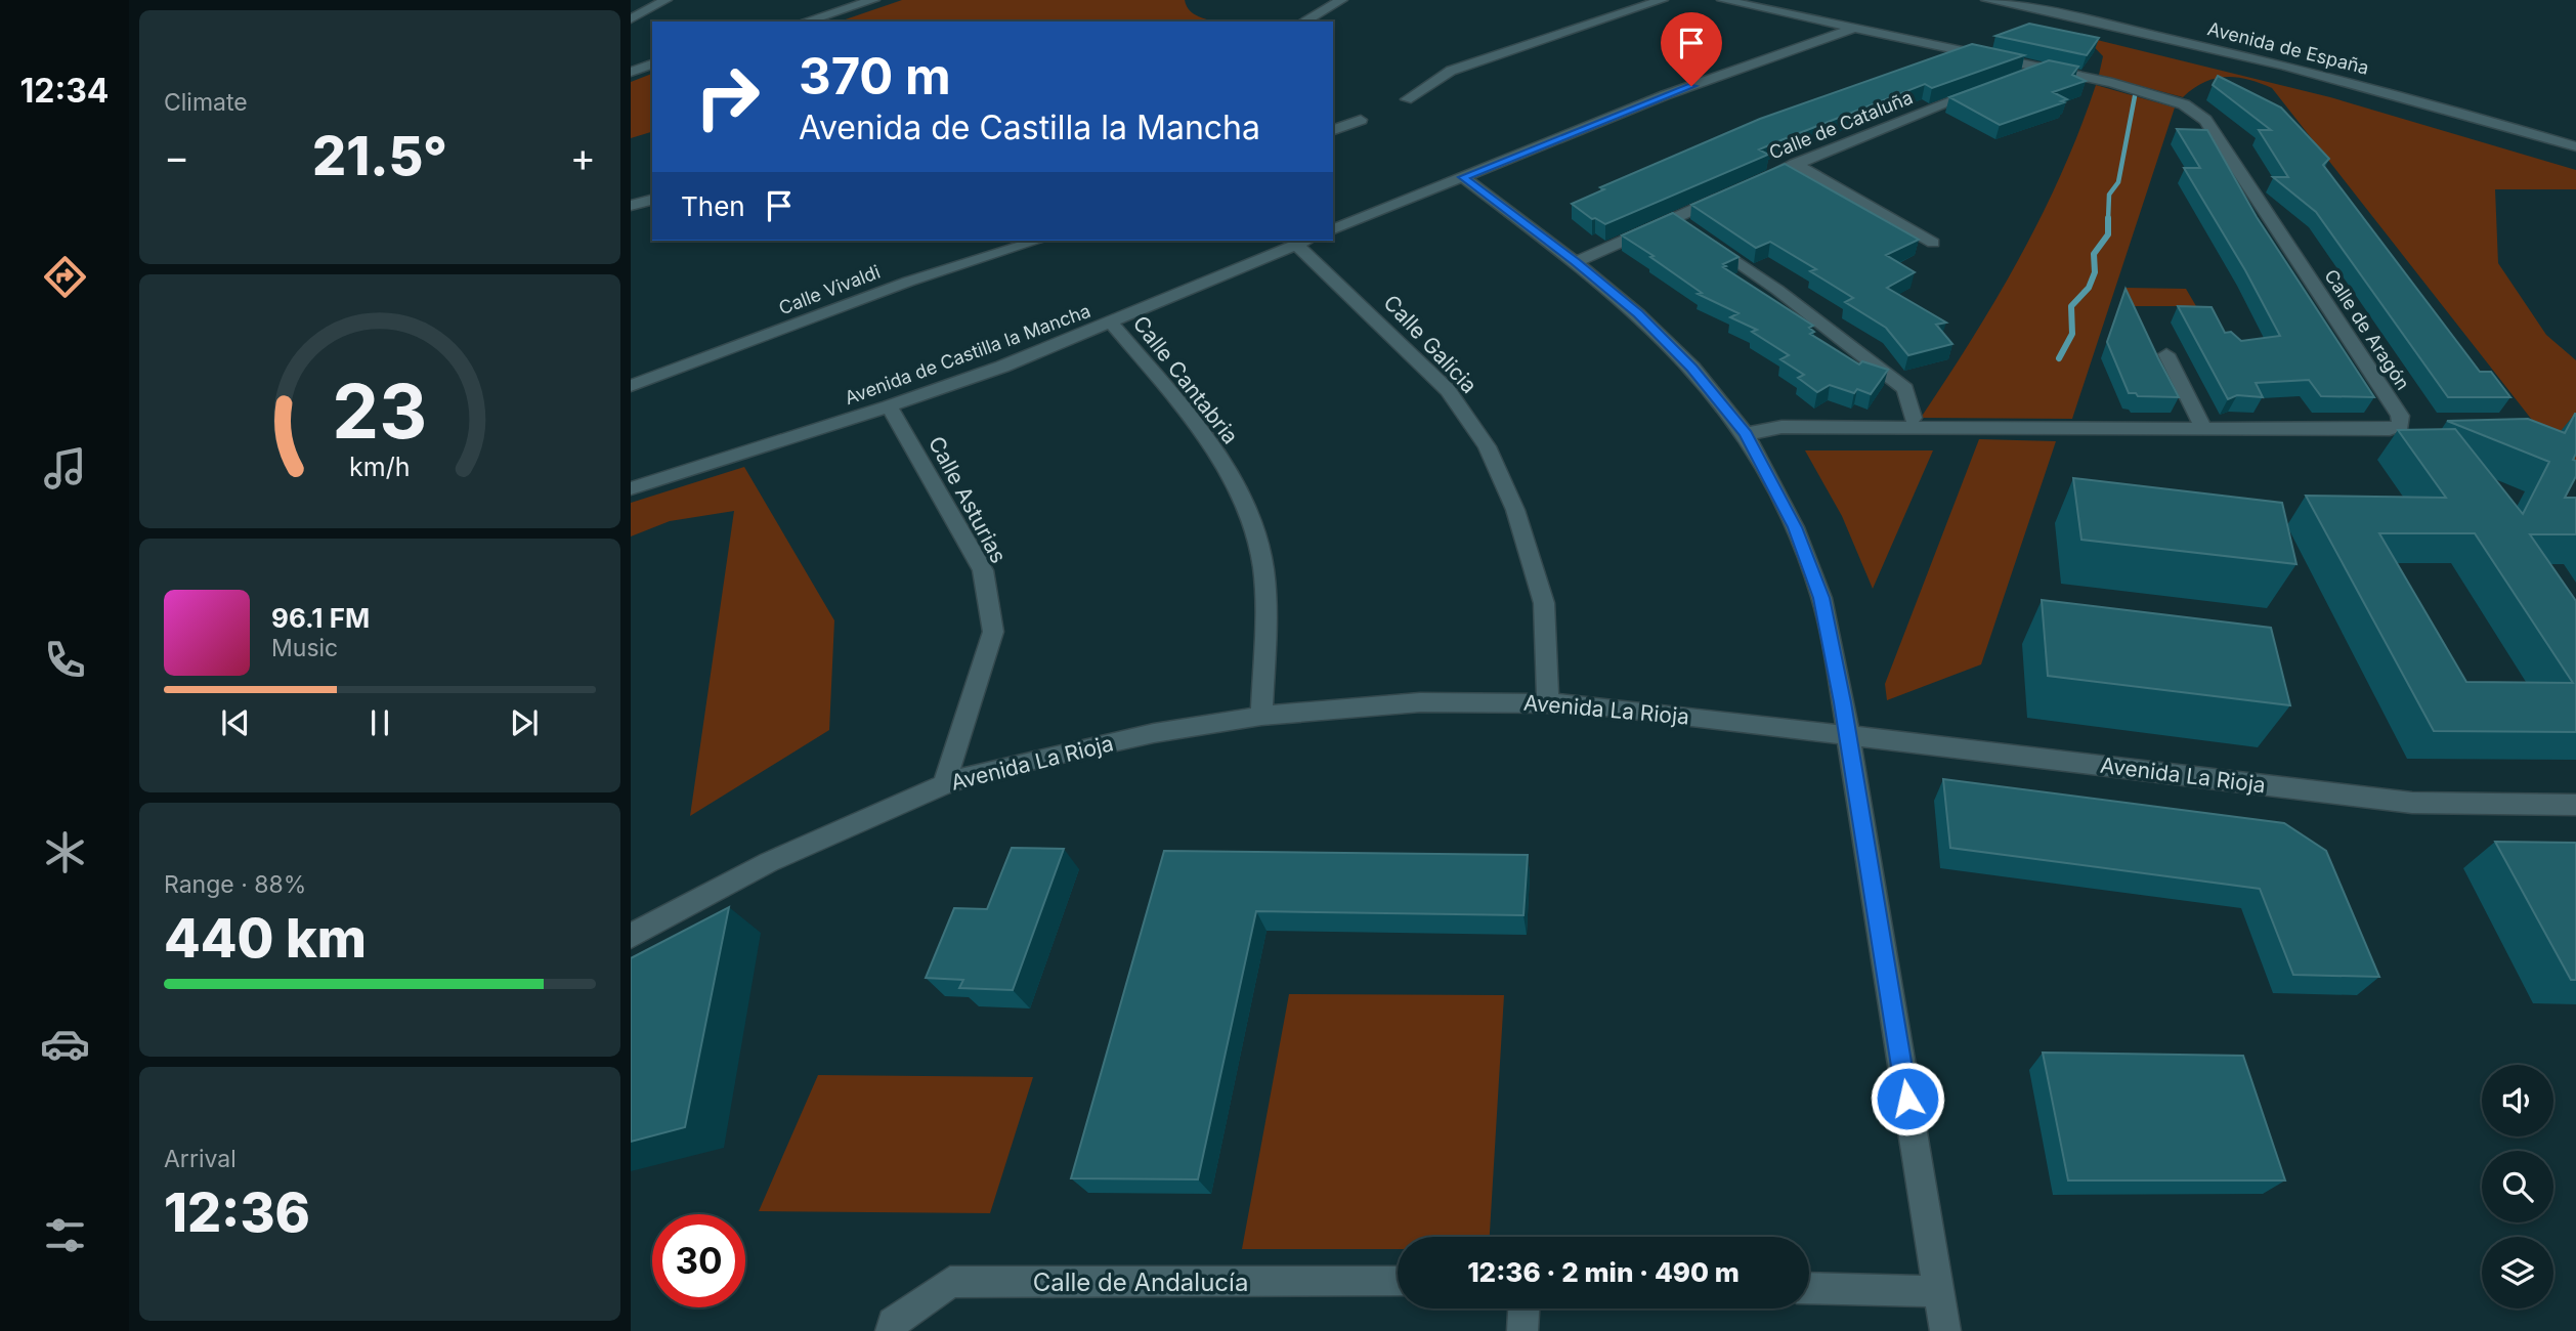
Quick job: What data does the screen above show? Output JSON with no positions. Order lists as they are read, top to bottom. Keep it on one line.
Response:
{"streets":{"street":["Avenida de España","Calle de Cataluña","Calle Vivaldi","Calle de Aragón","Calle Galicia","Avenida de Castilla la Mancha","Calle Cantabria","Calle Asturias","Avenida La Rioja","Calle de Andalucía"]},"crossings":[["Calle Galicia","Avenida de Castilla la Mancha"],["Calle Galicia","Avenida La Rioja"],["Avenida de Castilla la Mancha","Calle Cantabria"],["Avenida de Castilla la Mancha","Calle Asturias"],["Calle Cantabria","Avenida La Rioja"],["Calle Asturias","Avenida La Rioja"]],"page":{"tabs":"12:34","tile":["Climate",["Range · 88%","440 km"],["Arrival","12:36"]],"turn":["370 m","Avenida de Castilla la Mancha"],"heat":["−","21.5°","+"],"then":"Then","song":["96.1 FM","Music"],"limit":"30","trip":"12:36 · 2 min · 490 m","gauge":["23","km/h"]}}
